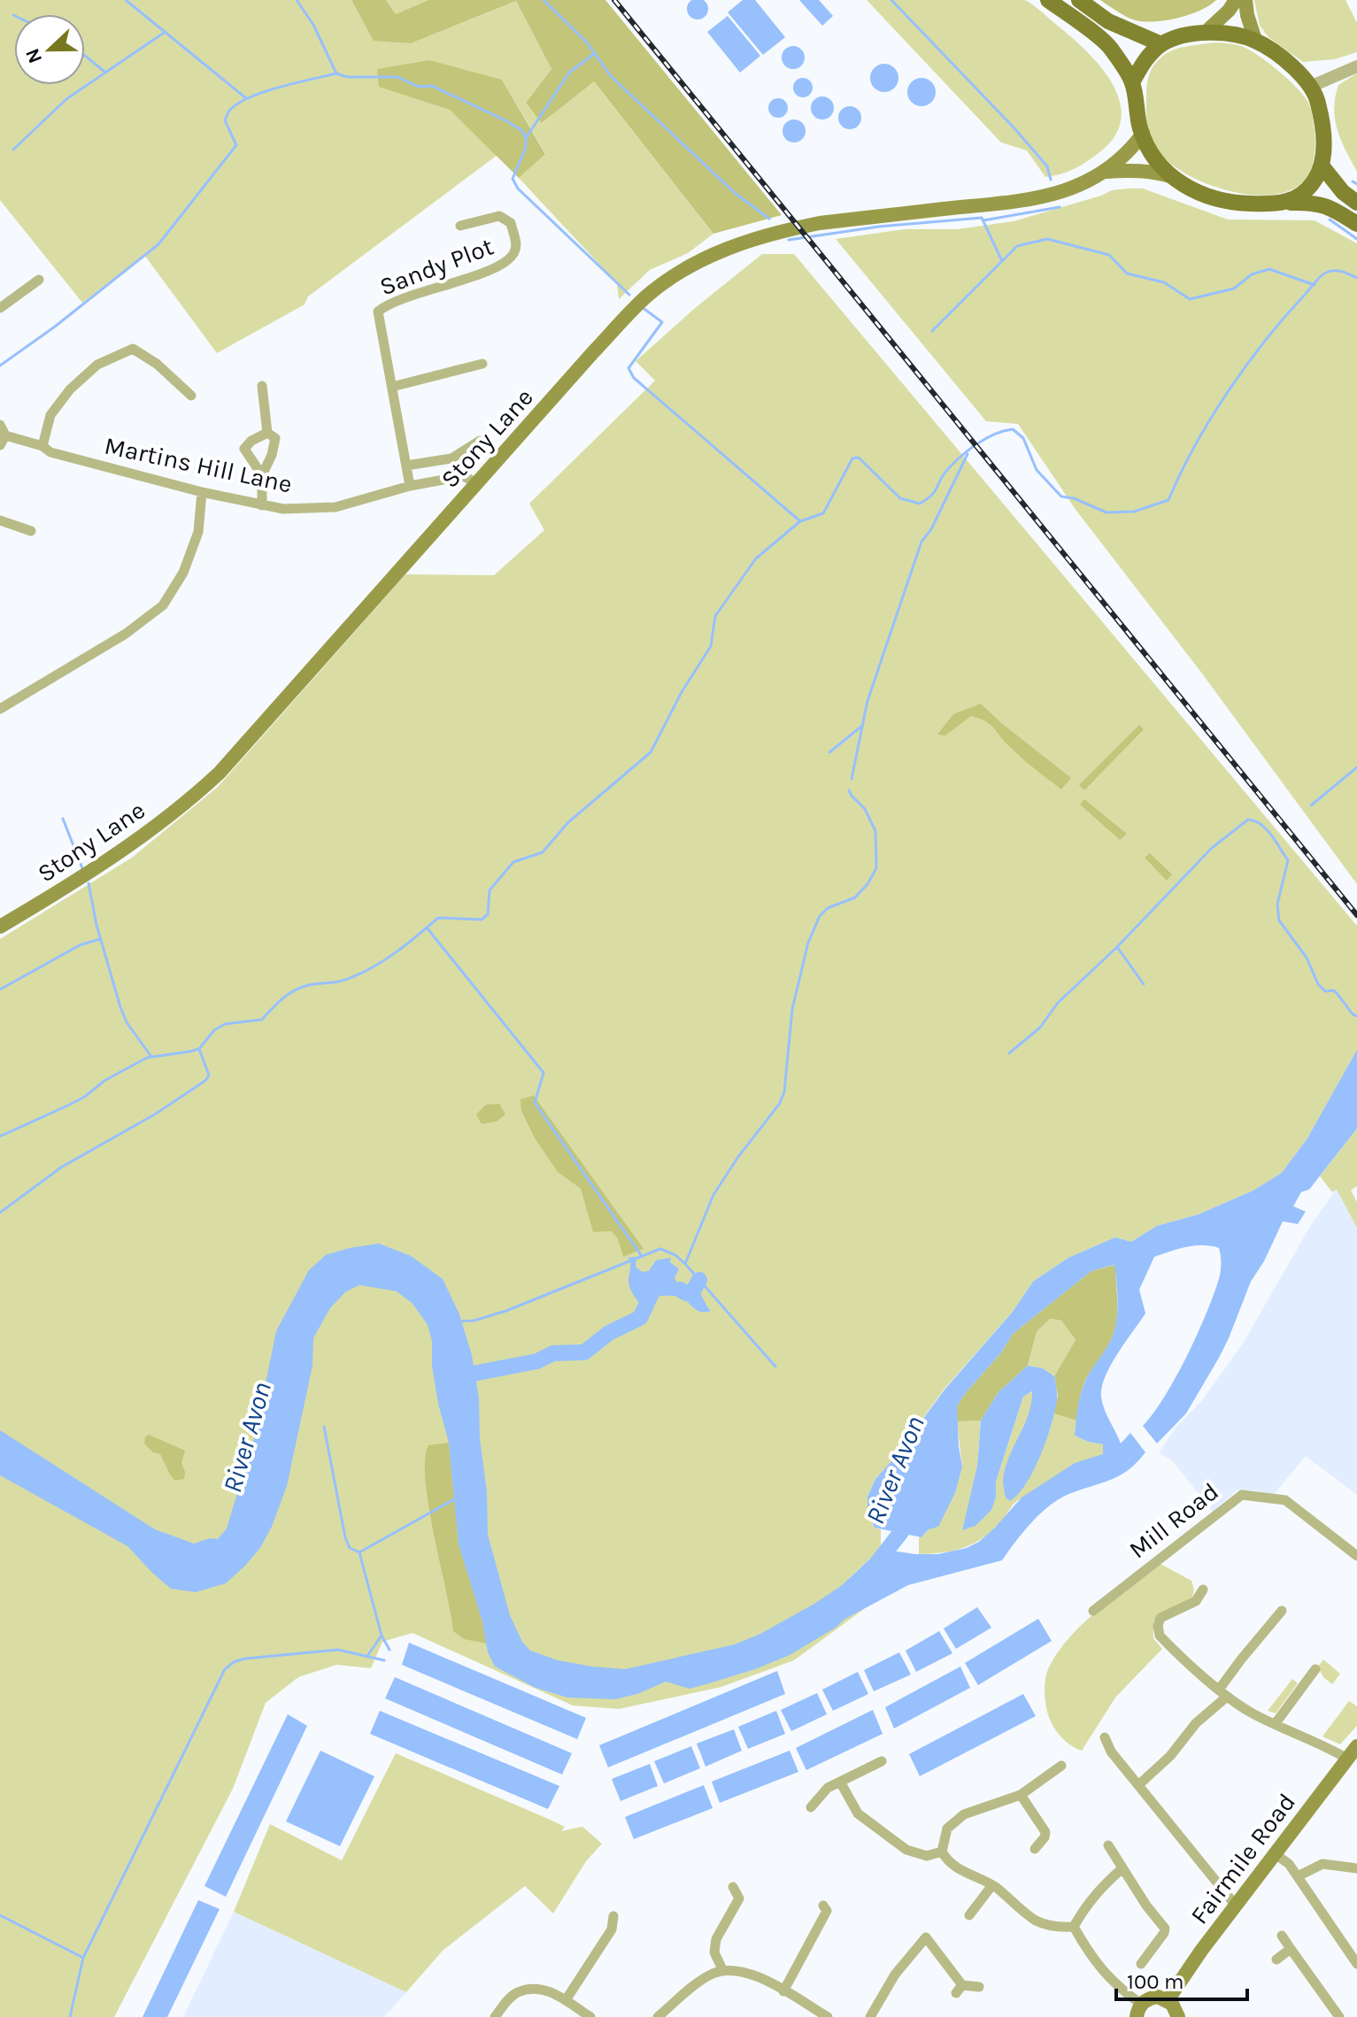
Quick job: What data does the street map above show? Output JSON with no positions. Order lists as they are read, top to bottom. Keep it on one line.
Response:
{"streets":{"main road":["Stony Lane","Fairmile Road"],"street":["Sandy Plot","Martins Hill Lane","Mill Road"]},"crossings":[["Sandy Plot","Martins Hill Lane"],["Stony Lane","Martins Hill Lane"]],"water":["River Avon"],"scale_bar":"100 m","north":"left"}
